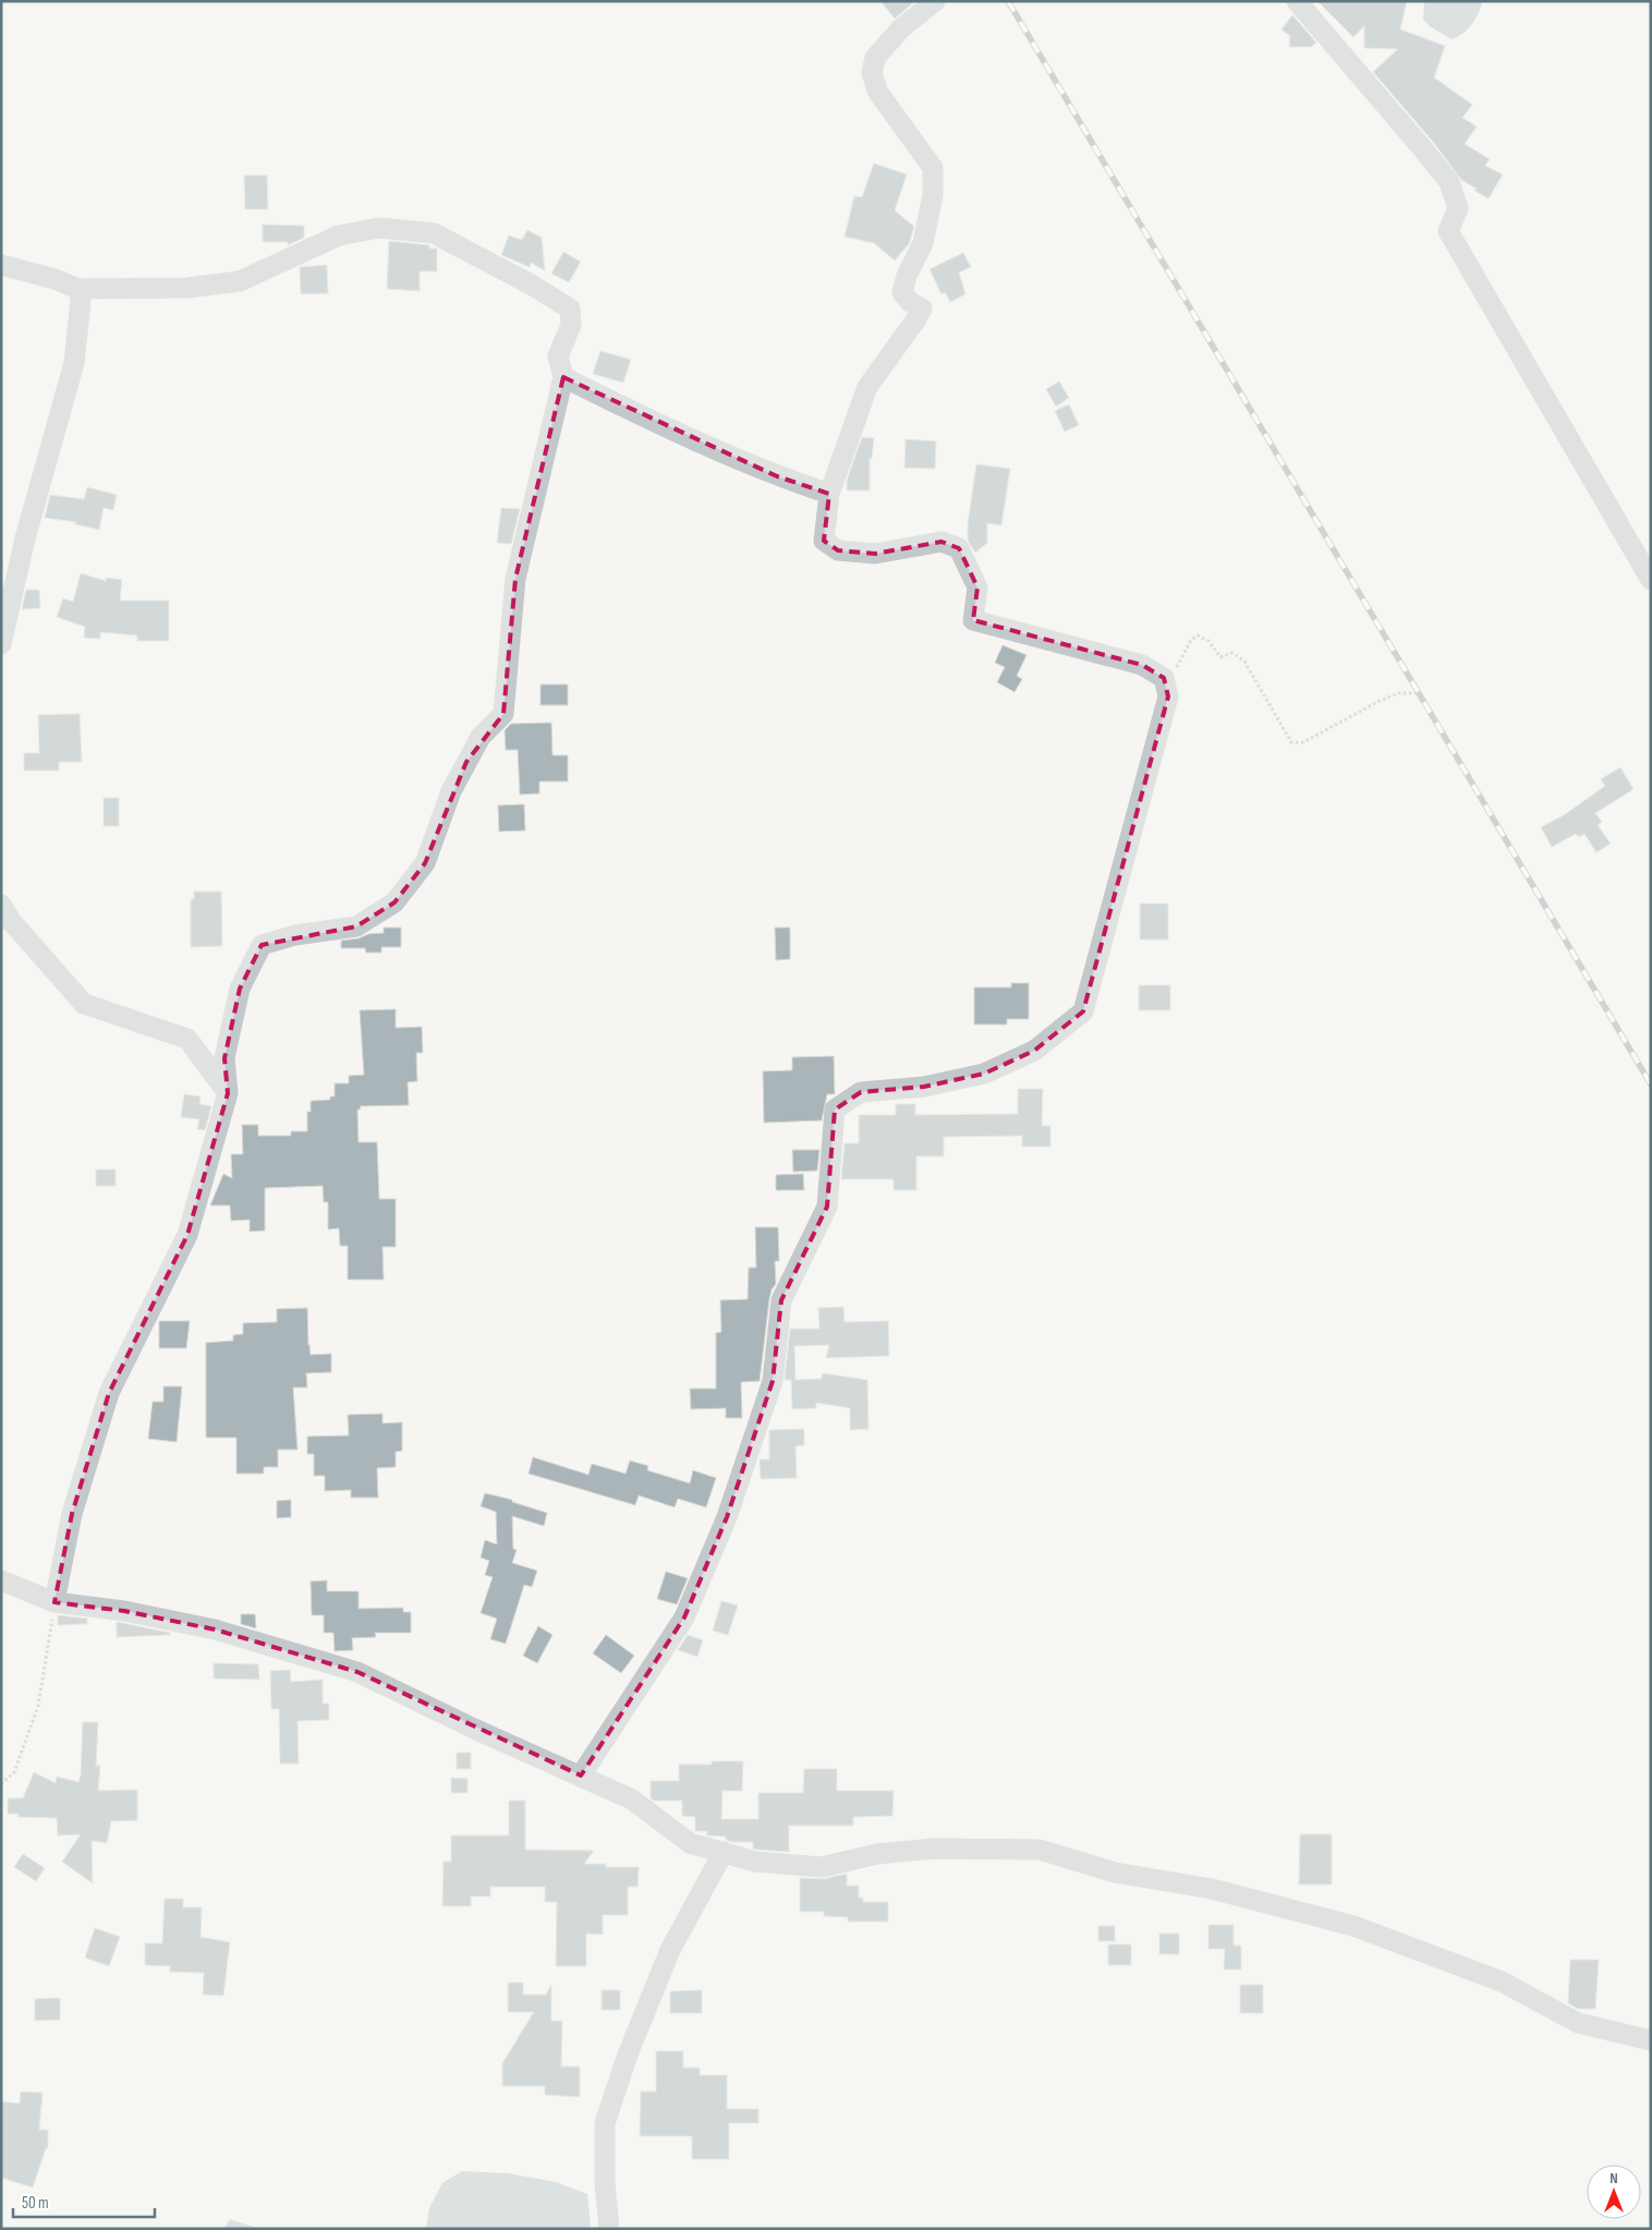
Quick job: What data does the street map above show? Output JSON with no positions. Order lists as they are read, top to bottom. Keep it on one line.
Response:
{"scale_bar":"50 m","north":"top"}
